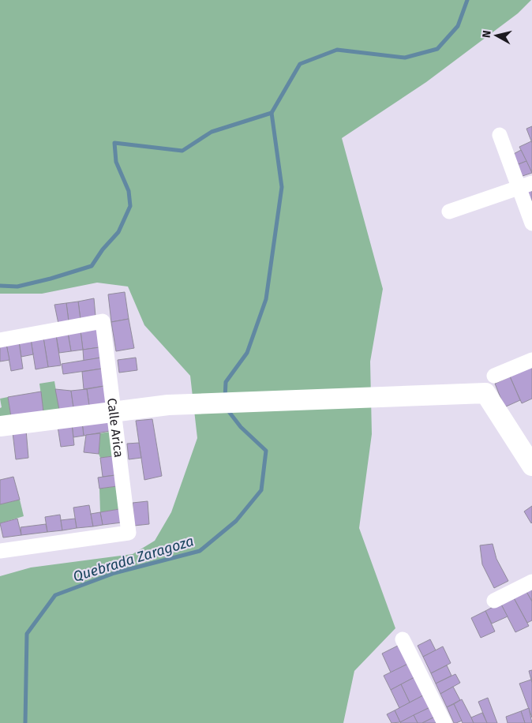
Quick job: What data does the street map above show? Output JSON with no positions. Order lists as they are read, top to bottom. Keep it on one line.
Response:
{"streets":{"street":["Calle Arica"]},"water":["Quebrada Zaragoza"],"north":"left"}
